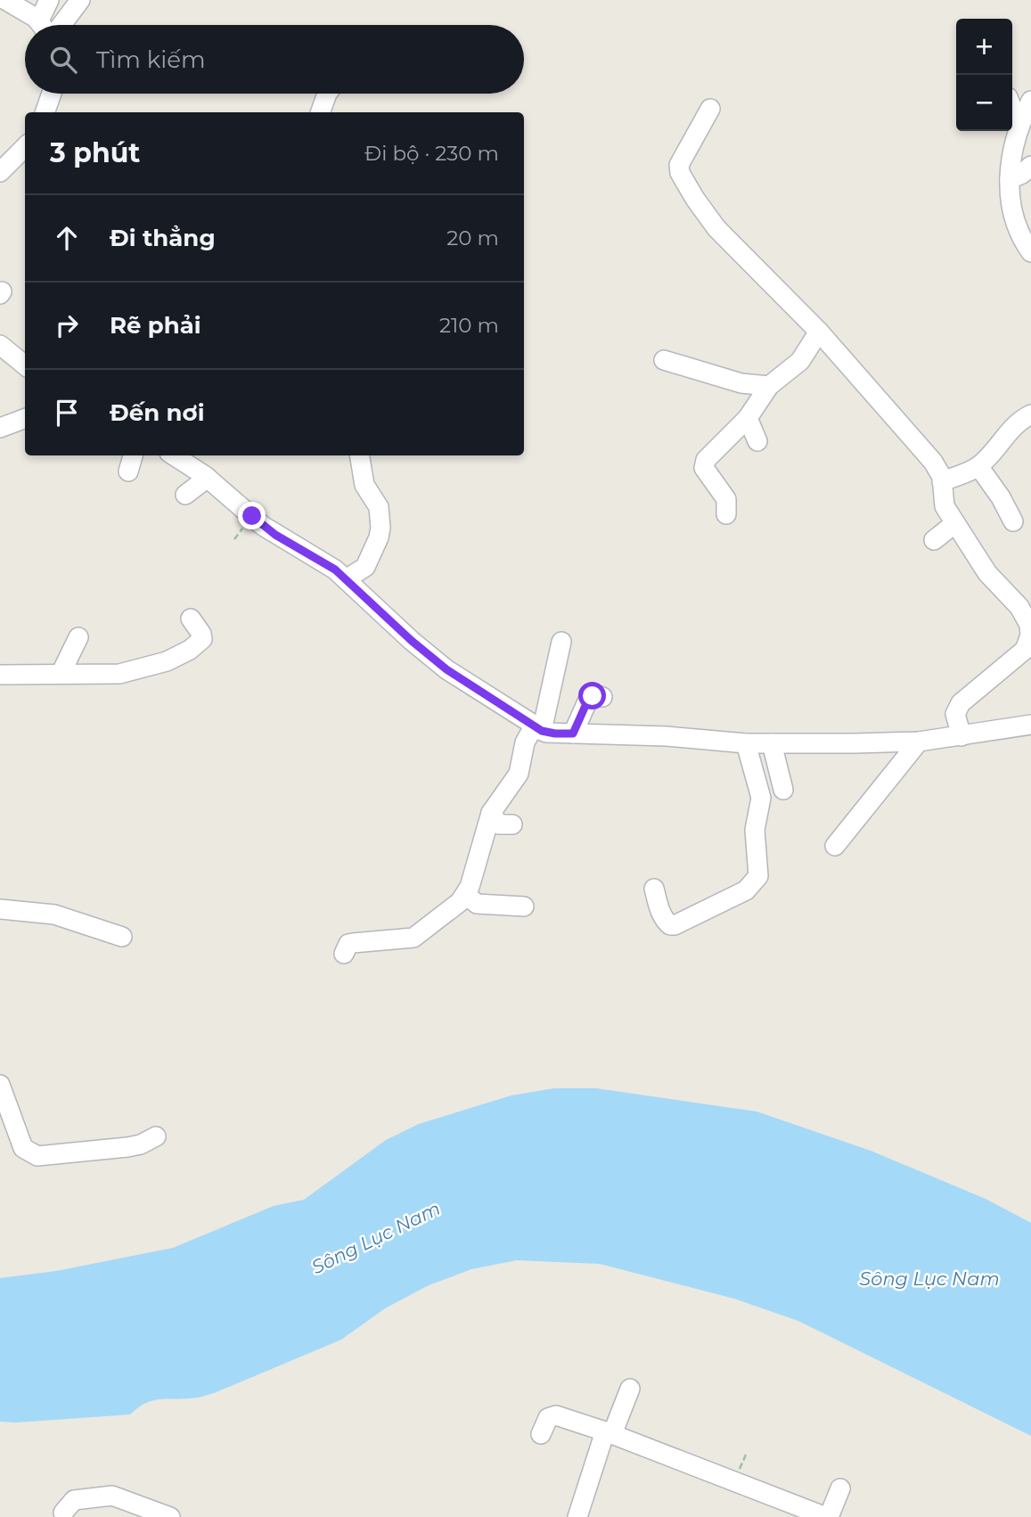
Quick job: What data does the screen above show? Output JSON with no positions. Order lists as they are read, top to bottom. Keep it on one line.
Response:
{"water":["Sông Lục Nam"],"page":{"map_buttons":["+","−"],"search":"Tìm kiếm","heading":["3 phút","Đi bộ · 230 m"],"list":[["Đi thẳng","20 m"],["Rẽ phải","210 m"],"Đến nơi"]}}
